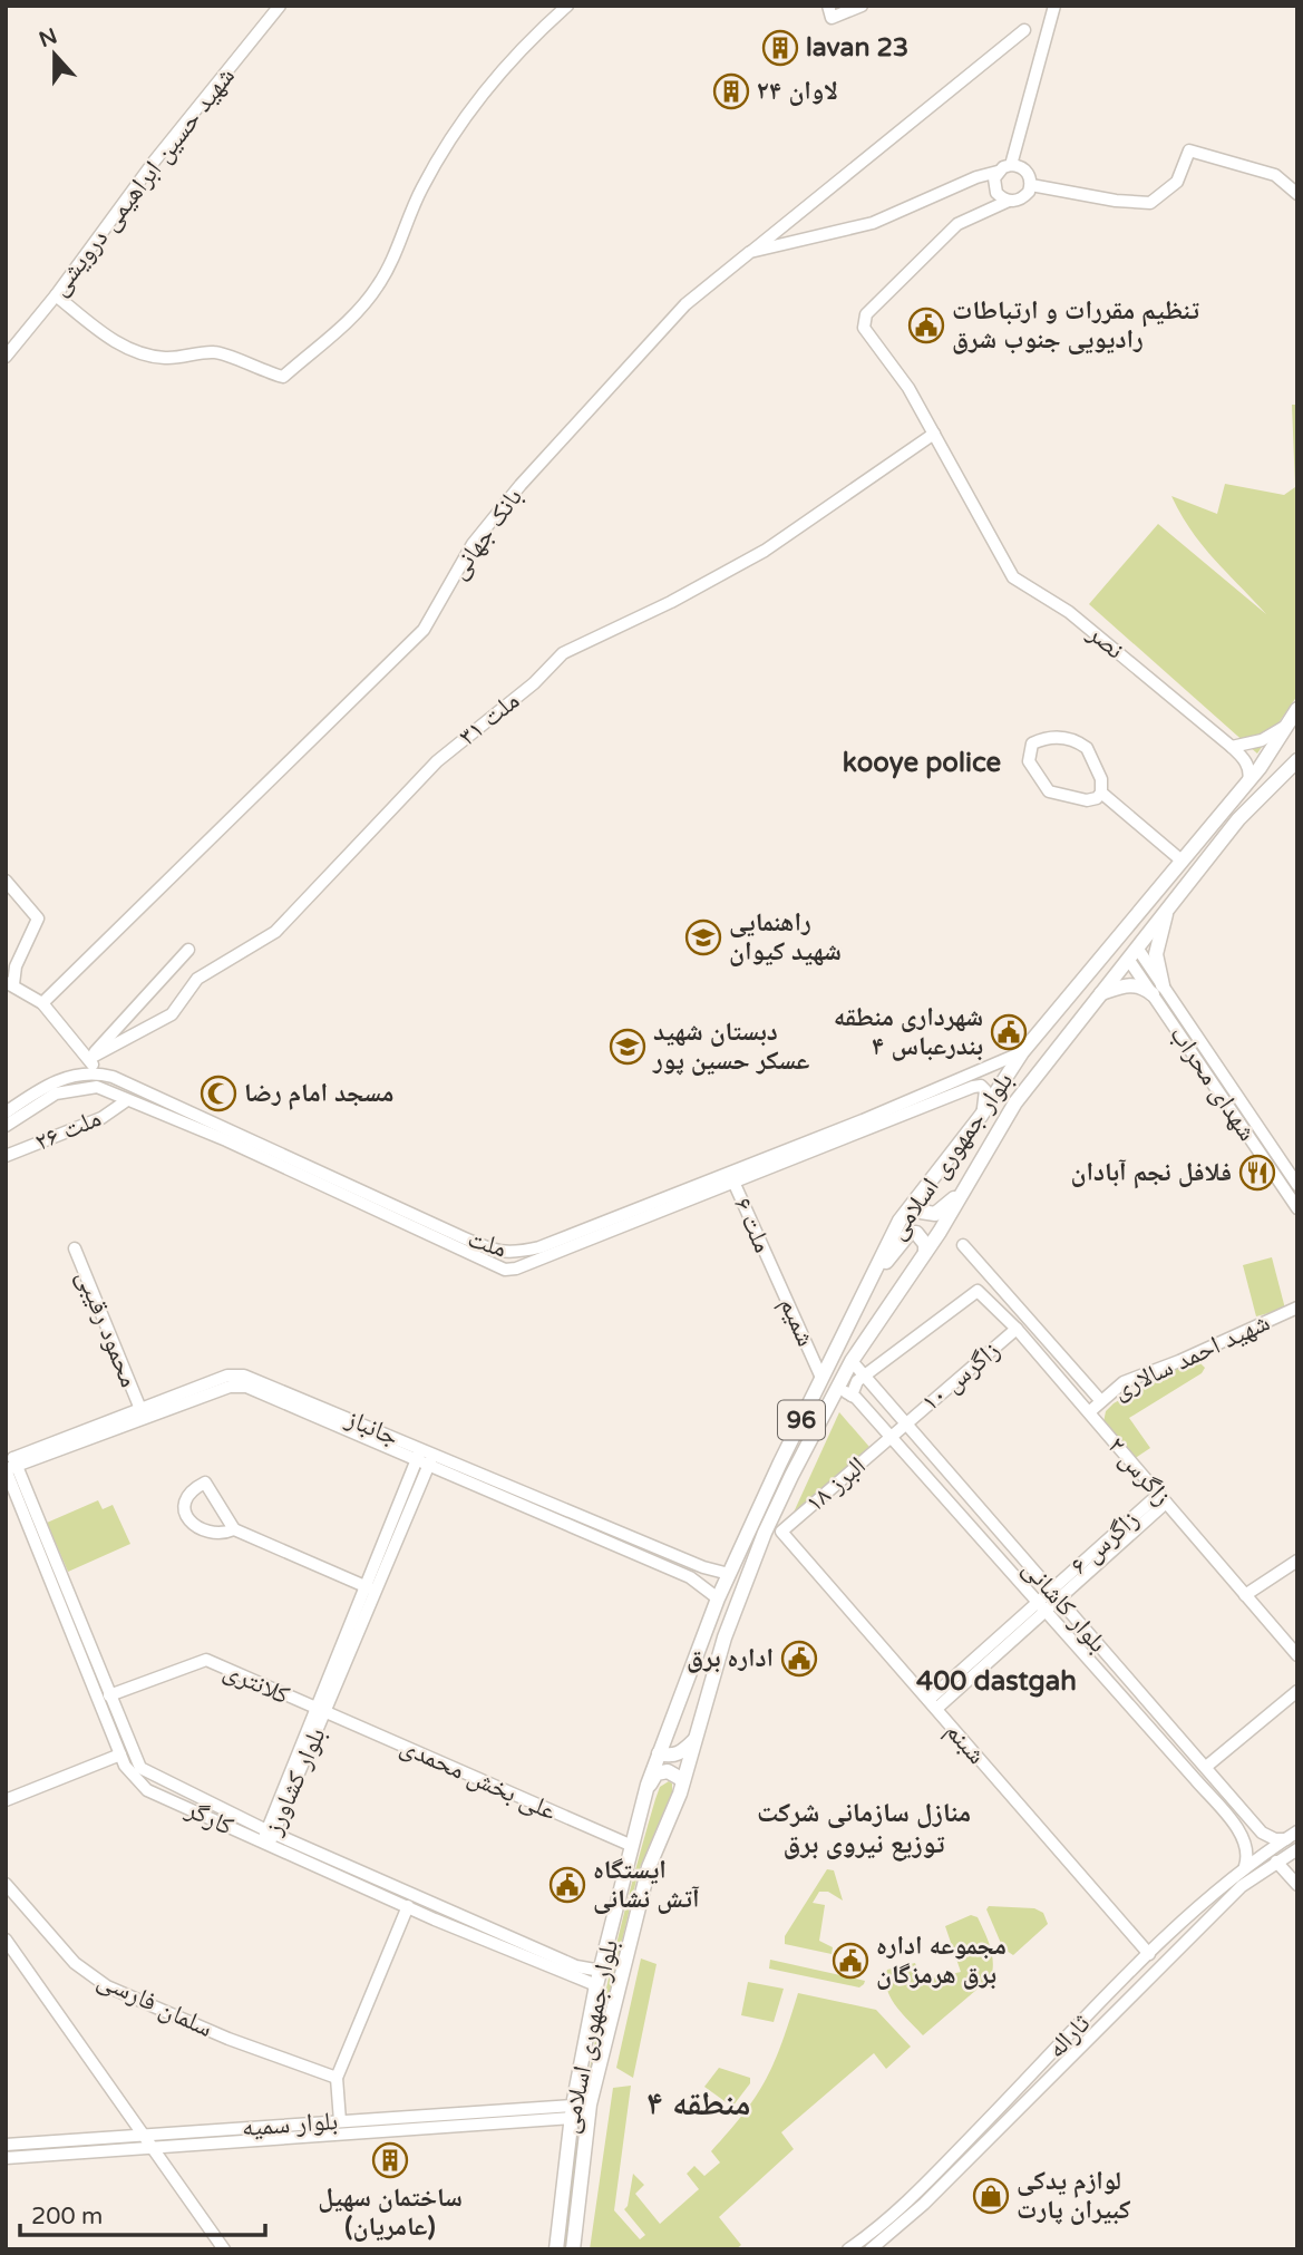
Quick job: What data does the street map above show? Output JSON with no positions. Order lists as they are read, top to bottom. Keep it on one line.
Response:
{"streets":{"main road":["بلوار جمهوری اسلامی","96"],"street":["شهید حسین ابراهیمی درویشی","بانک جهانی","نصر","ملت ۳۱","شهدای محراب","ملت ۲۶","ملت ۶","ملت","شمیم","محمود رقیبی","شهید احمد سالاری","زاگرس ۱۰","جانباز","زاگرس ۲","البرز ۱۸","زاگرس ۶","بلوار کاشانی","کلانتری","شبنم","علی بخش محمدی","بلوار کشاورز","کارگر","سلمان فارسی","ثاراله","بلوار سمیه"]},"crossings":[["نصر","ملت ۳۱"],["شهدای محراب","بلوار جمهوری اسلامی"],["ملت ۲۶","ملت"],["بلوار جمهوری اسلامی","ملت"],["بلوار جمهوری اسلامی","شمیم"],["بلوار جمهوری اسلامی","جانباز"],["بلوار جمهوری اسلامی","بلوار کاشانی"],["بلوار جمهوری اسلامی","علی بخش محمدی"],["بلوار جمهوری اسلامی","کارگر"],["بلوار جمهوری اسلامی","بلوار سمیه"],["ملت ۶","ملت"],["ملت ۶","شمیم"],["محمود رقیبی","جانباز"],["شهید احمد سالاری","زاگرس ۲"],["زاگرس ۱۰","زاگرس ۲"],["زاگرس ۱۰","البرز ۱۸"],["زاگرس ۱۰","بلوار کاشانی"],["جانباز","بلوار کشاورز"],["جانباز","کارگر"],["زاگرس ۲","زاگرس ۶"],["زاگرس ۲","بلوار کاشانی"],["البرز ۱۸","بلوار کاشانی"],["البرز ۱۸","شبنم"],["زاگرس ۶","بلوار کاشانی"],["زاگرس ۶","شبنم"],["کلانتری","علی بخش محمدی"],["کلانتری","بلوار کشاورز"],["کلانتری","کارگر"],["شبنم","ثاراله"],["علی بخش محمدی","بلوار کشاورز"],["بلوار کشاورز","کارگر"]],"districts":["kooye police","400 dastgah","منازل سازمانی شرکت توزیع نیروی برق","منطقه ۴"],"places":{"building":["lavan 23","لاوان ۲۴","ساختمان سهیل (عامریان)"],"public building":["تنظیم مقررات و ارتباطات رادیویی جنوب شرق","شهرداری منطقه ۴ بندرعباس","اداره برق","ایستگاه آتش نشانی","مجموعه اداره برق هرمزگان"],"school or university":["راهنمایی شهید کیوان","دبستان شهید عسکر حسین پور"],"mosque":["مسجد امام رضا"],"restaurant":["فلافل نجم آبادان"],"shop":["لوازم یدکی کبیران پارت"]},"scale_bar":"200 m","north":"top"}
